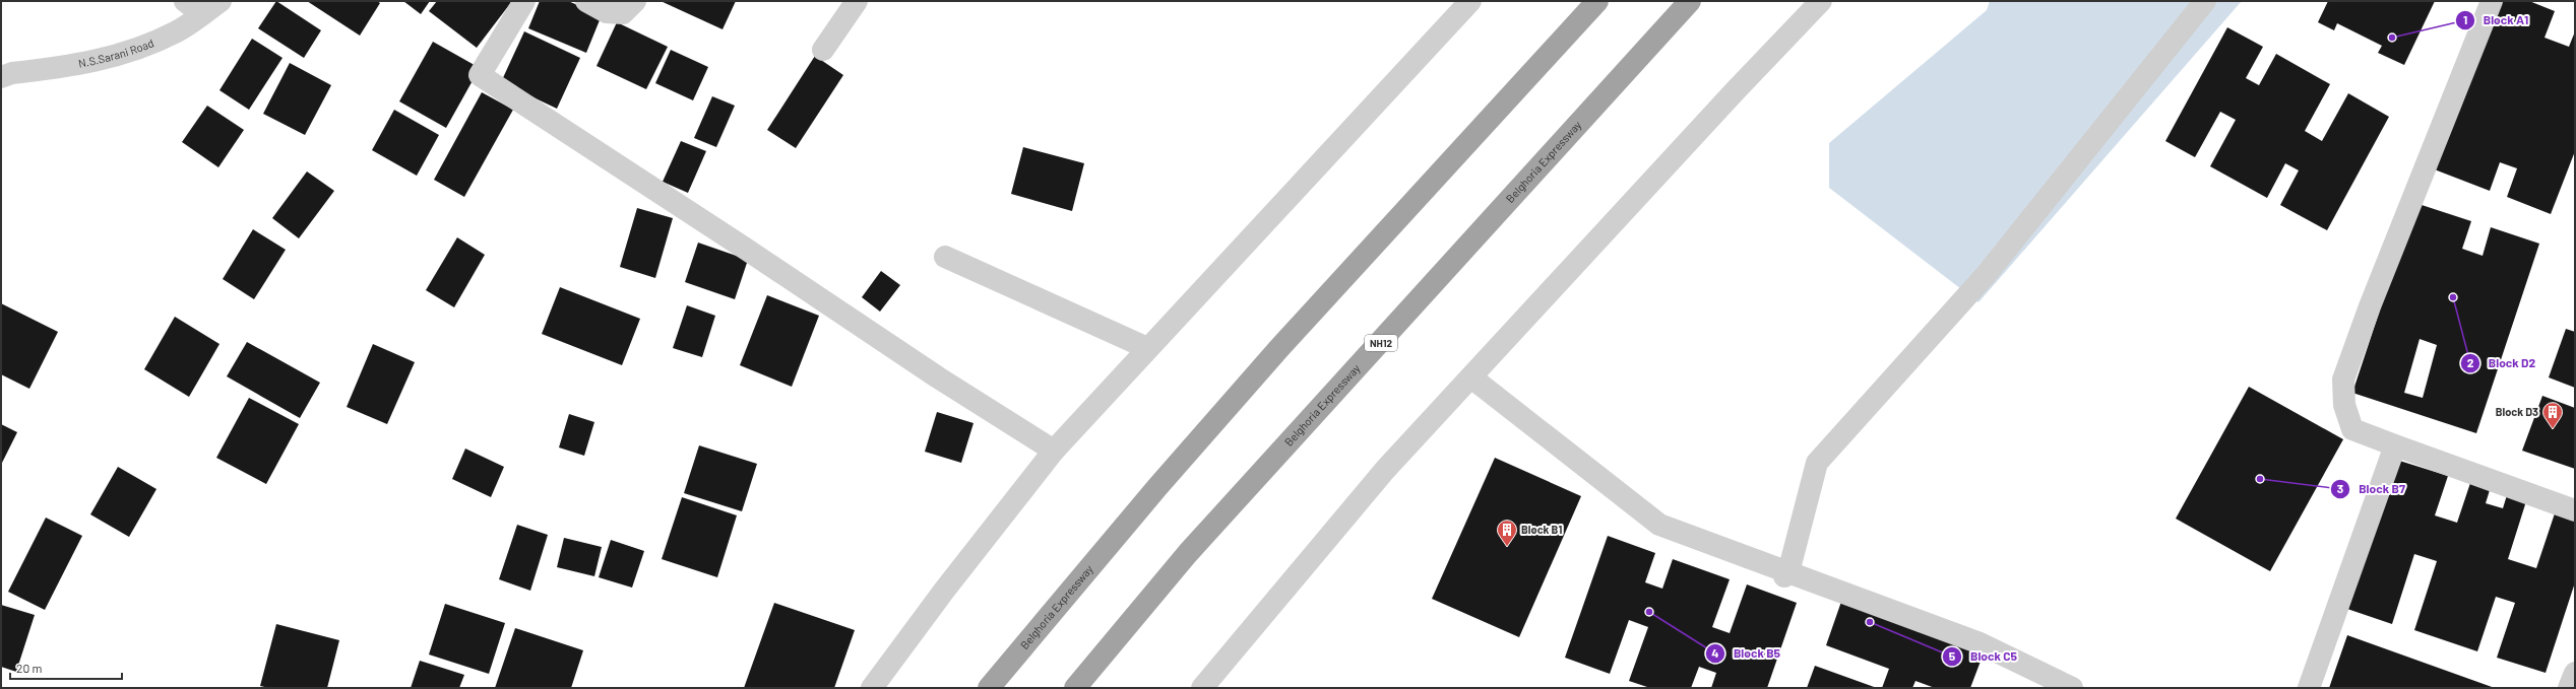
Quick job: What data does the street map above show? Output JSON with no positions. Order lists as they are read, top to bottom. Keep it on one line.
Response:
{"streets":{"highway":["Belghoria Expressway","NH12"],"street":["N.S.Sarani Road"]},"places":{"other":["Block A1","Block D2","Block B7","Block B5","Block C5"],"building":["Block D3","Block B1"]},"scale_bar":"20 m"}
